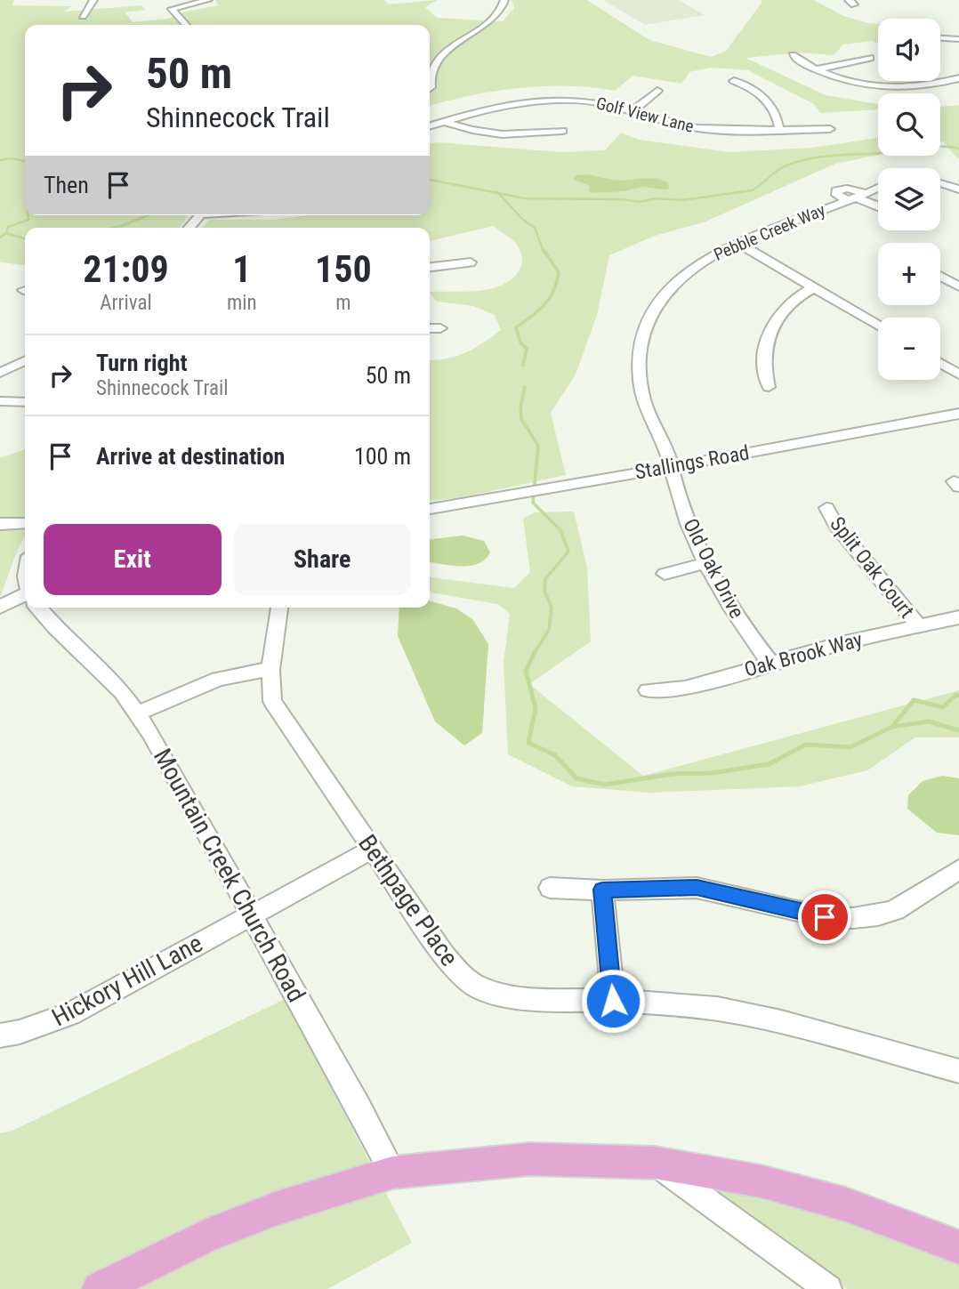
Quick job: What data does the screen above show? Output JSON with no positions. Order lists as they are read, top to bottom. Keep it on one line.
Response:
{"streets":{"street":["Golf View Lane","Pebble Creek Way","Stallings Road","Split Oak Court","Old Oak Drive","Oak Brook Way","Mountain Creek Church Road","Bethpage Place","Hickory Hill Lane"]},"crossings":[["Pebble Creek Way","Stallings Road"],["Pebble Creek Way","Old Oak Drive"],["Stallings Road","Old Oak Drive"],["Split Oak Court","Oak Brook Way"],["Old Oak Drive","Oak Brook Way"],["Mountain Creek Church Road","Hickory Hill Lane"],["Bethpage Place","Hickory Hill Lane"]],"page":{"map_buttons":["+","−"],"turn":["50 m","Shinnecock Trail"],"then":"Then","eta":["21:09","Arrival","1","min","150","m"],"list":[{"name":"Turn right","note":"Shinnecock Trail","value":"50 m"},{"name":"Arrive at destination","value":"100 m"}],"buttons":["Exit","Share"]}}
